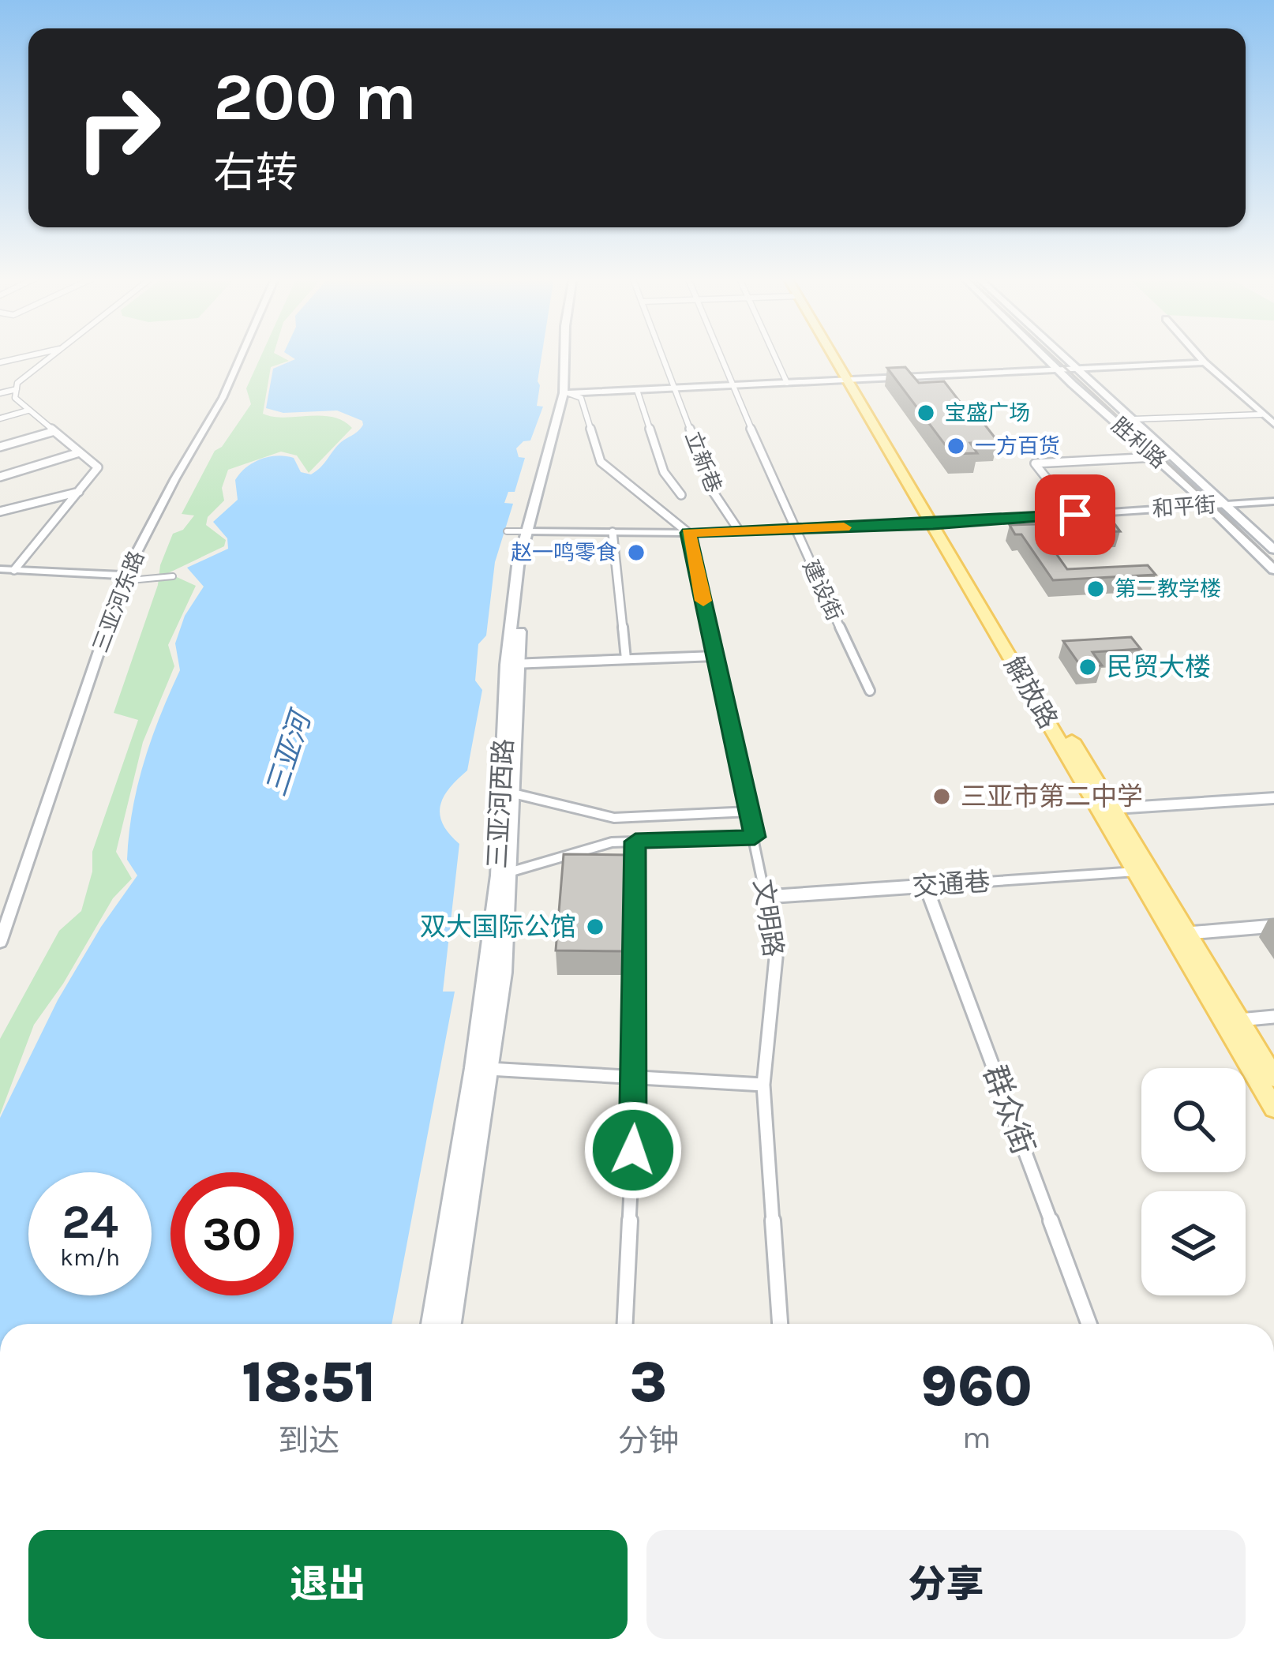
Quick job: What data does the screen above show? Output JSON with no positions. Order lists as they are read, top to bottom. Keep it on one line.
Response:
{"streets":{"main road":["胜利路","解放路","三亚河西路"],"street":["立新巷","和平街","建设街","三亚河东路","交通巷","文明路","群众街"]},"crossings":[["胜利路","和平街"],["立新巷","和平街"],["和平街","建设街"],["和平街","解放路"],["和平街","三亚河西路"],["和平街","文明路"],["解放路","交通巷"],["交通巷","文明路"],["交通巷","群众街"]],"water":["三亚河"],"places":["宝盛广场","一方百货","赵一鸣零食","第二教学楼","民贸大楼","三亚市第二中学","双大国际公馆"],"page":{"turn":["200 m","右转"],"speed":"24 km/h","limit":"30","eta":["18:51","到达","3","分钟","960","m"],"buttons":["退出","分享"]}}
